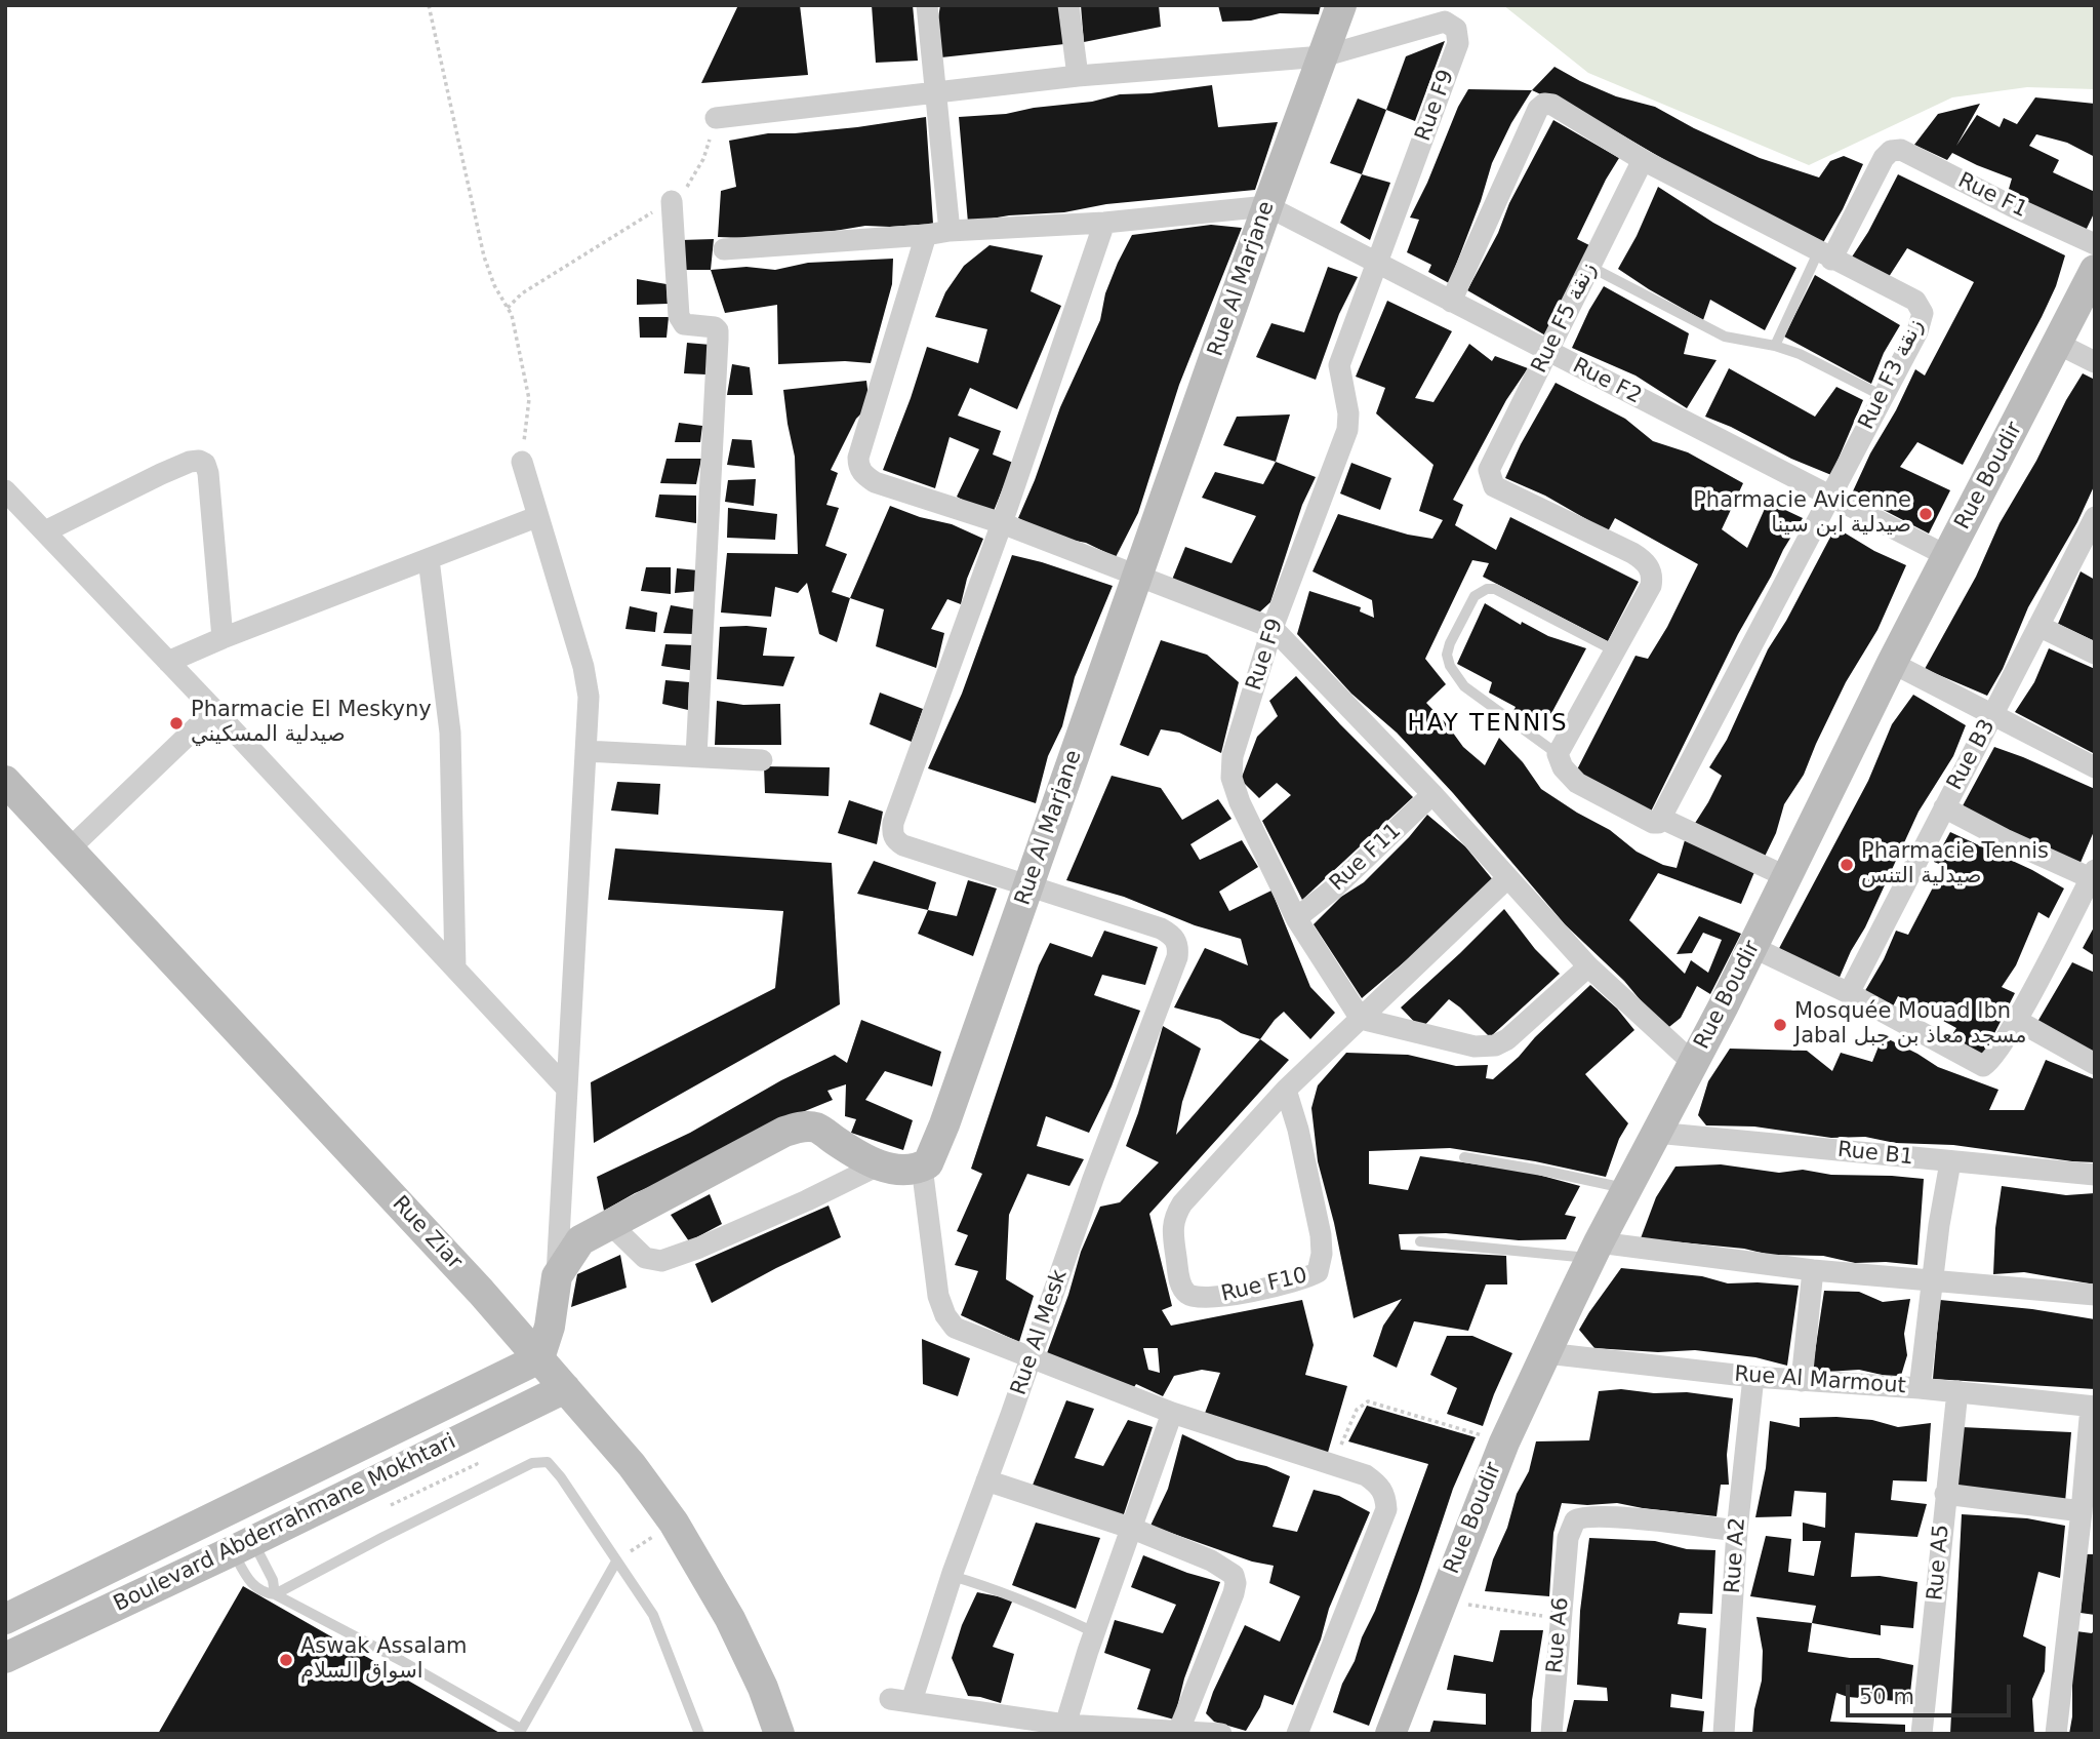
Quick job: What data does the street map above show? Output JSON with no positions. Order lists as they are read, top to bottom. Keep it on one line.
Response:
{"streets":{"street":["Rue F9","Rue F1","Rue Al Marjane","Rue F5 زنقة","Rue F3 زنقة","Rue F2","Rue Boudir","Rue B3","Rue F11","Rue B1","Rue Ziar","Rue F10","Rue Al Mesk","Rue Al Marmout","Boulevard Abderrahmane Mokhtari","Rue A2","Rue A5","Rue A6"]},"crossings":[["Rue F9","Rue Al Marjane"],["Rue F9","Rue F2"],["Rue F9","Rue F11"],["Rue F9","Rue F10"],["Rue F1","Rue F3 زنقة"],["Rue Al Marjane","Rue F2"],["Rue Al Marjane","Rue Al Mesk"],["Rue F5 زنقة","Rue F3 زنقة"],["Rue F5 زنقة","Rue F2"],["Rue F3 زنقة","Rue F2"],["Rue F2","Rue Boudir"],["Rue Boudir","Rue B1"],["Rue Boudir","Rue Al Marmout"],["Rue Ziar","Boulevard Abderrahmane Mokhtari"],["Rue Al Marmout","Rue A2"],["Rue Al Marmout","Rue A5"],["Rue A2","Rue A6"]],"districts":["HAY TENNIS"],"places":["Pharmacie Avicenne صيدلية ابن سينا","Pharmacie El Meskyny صيدلية المسكيني","Pharmacie Tennis صيدلية التنس","Mosquée Mouad Ibn Jabal مسجد معاذ بن جبل","Aswak Assalam اسواق السلام"],"scale_bar":"50 m"}
